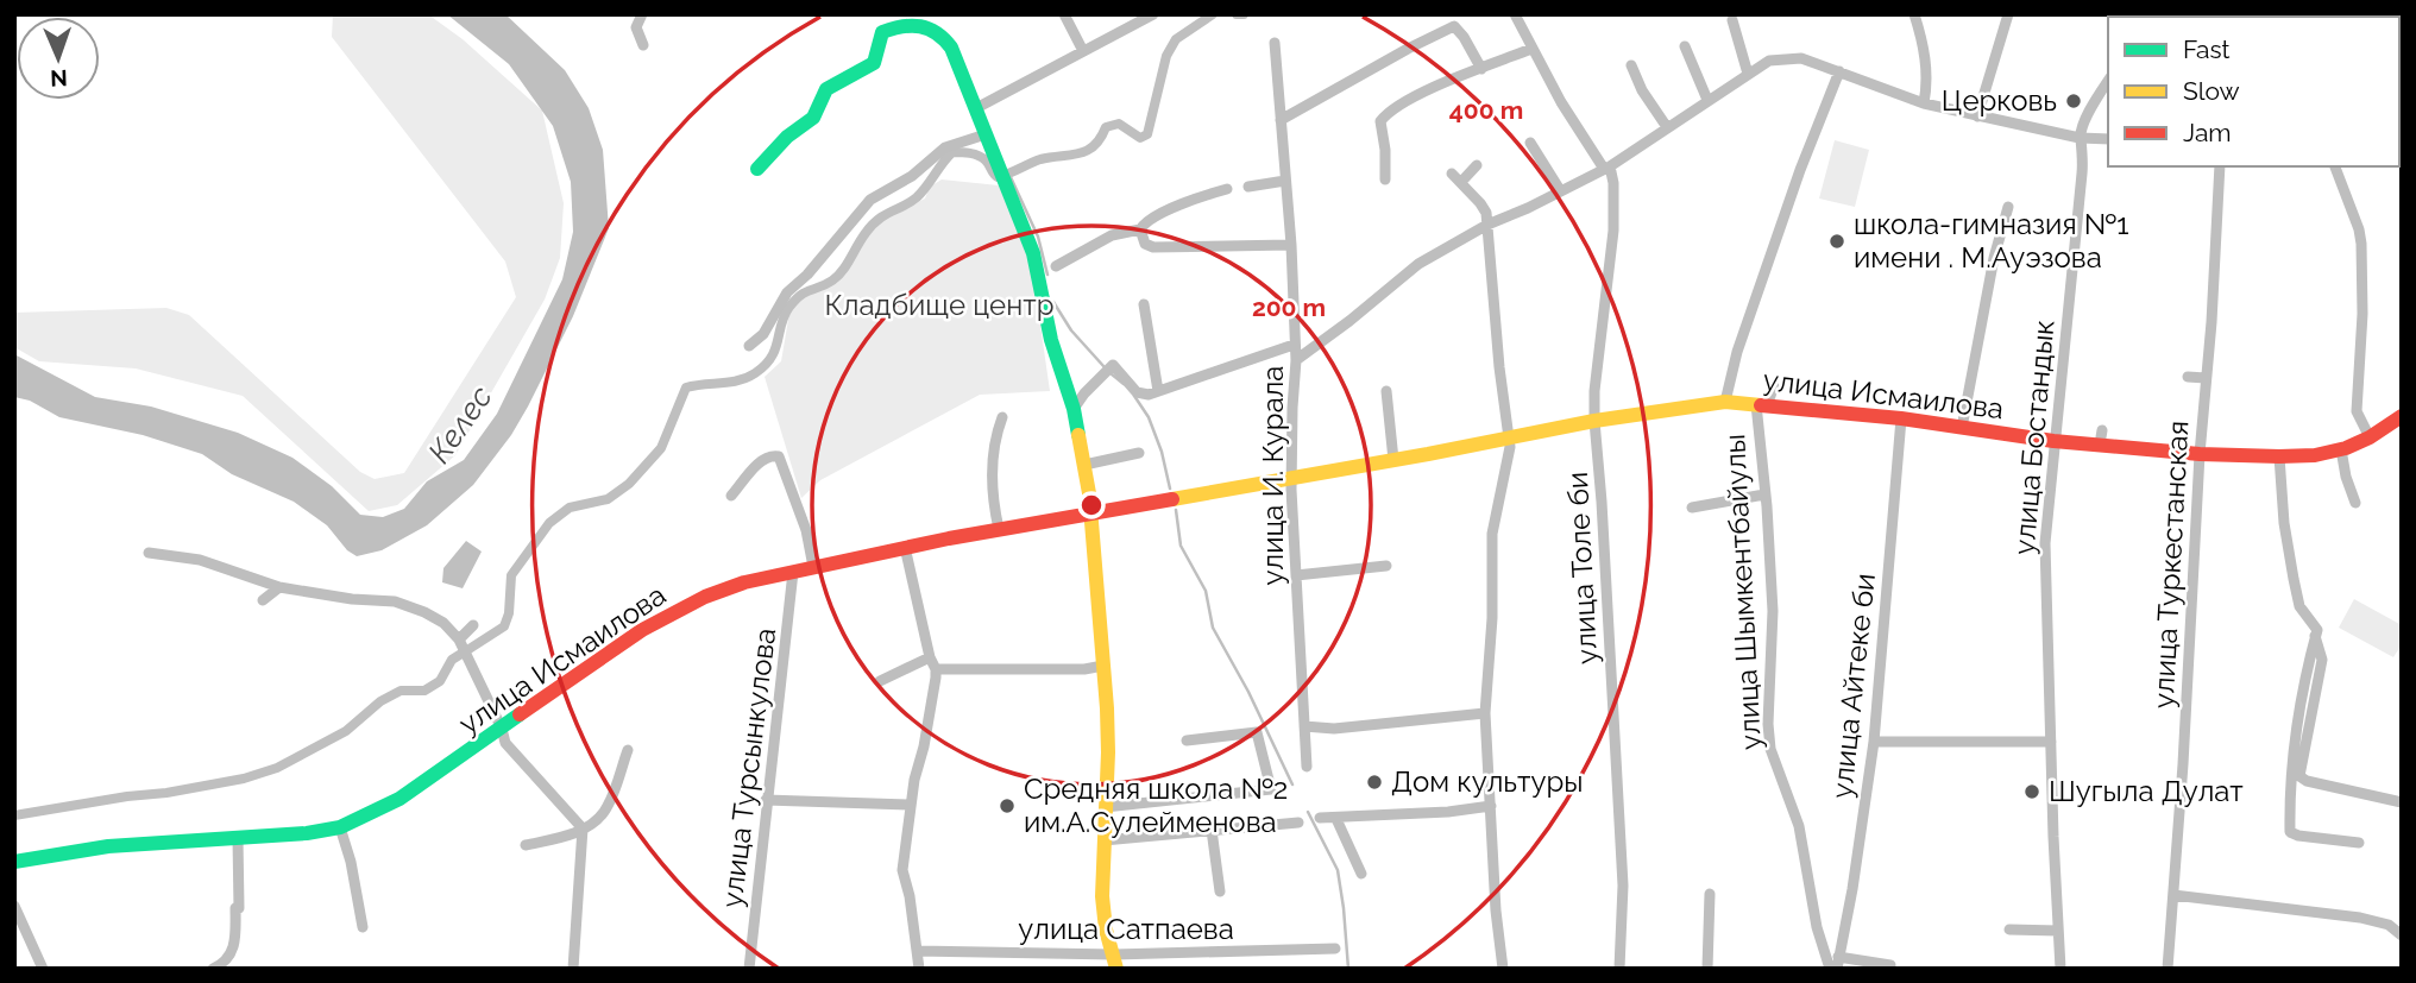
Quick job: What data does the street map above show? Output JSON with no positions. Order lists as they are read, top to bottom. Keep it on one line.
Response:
{"streets":{"main road":["улица Исмаилова"],"street":["улица Бостандык","улица И. Курала","улица Туркестанская","улица Толе би","улица Шымкентбайулы","улица Айтеке би","улица Турсынкулова","улица Сатпаева"]},"crossings":[["улица Исмаилова","улица Бостандык"],["улица Исмаилова","улица И. Курала"],["улица Исмаилова","улица Туркестанская"],["улица Исмаилова","улица Толе би"],["улица Исмаилова","улица Шымкентбайулы"],["улица Исмаилова","улица Айтеке би"],["улица Исмаилова","улица Турсынкулова"]],"water":["Келес"],"parks":["Кладбище центр"],"places":["Церковь","школа-гимназия №1 имени . М.Ауэзова","Дом культуры","Шугыла Дулат","Средняя школа №2 им.А.Сулейменова"],"legend":["Fast","Slow","Jam"],"north":"bottom","rings":["400 m","200 m"]}
